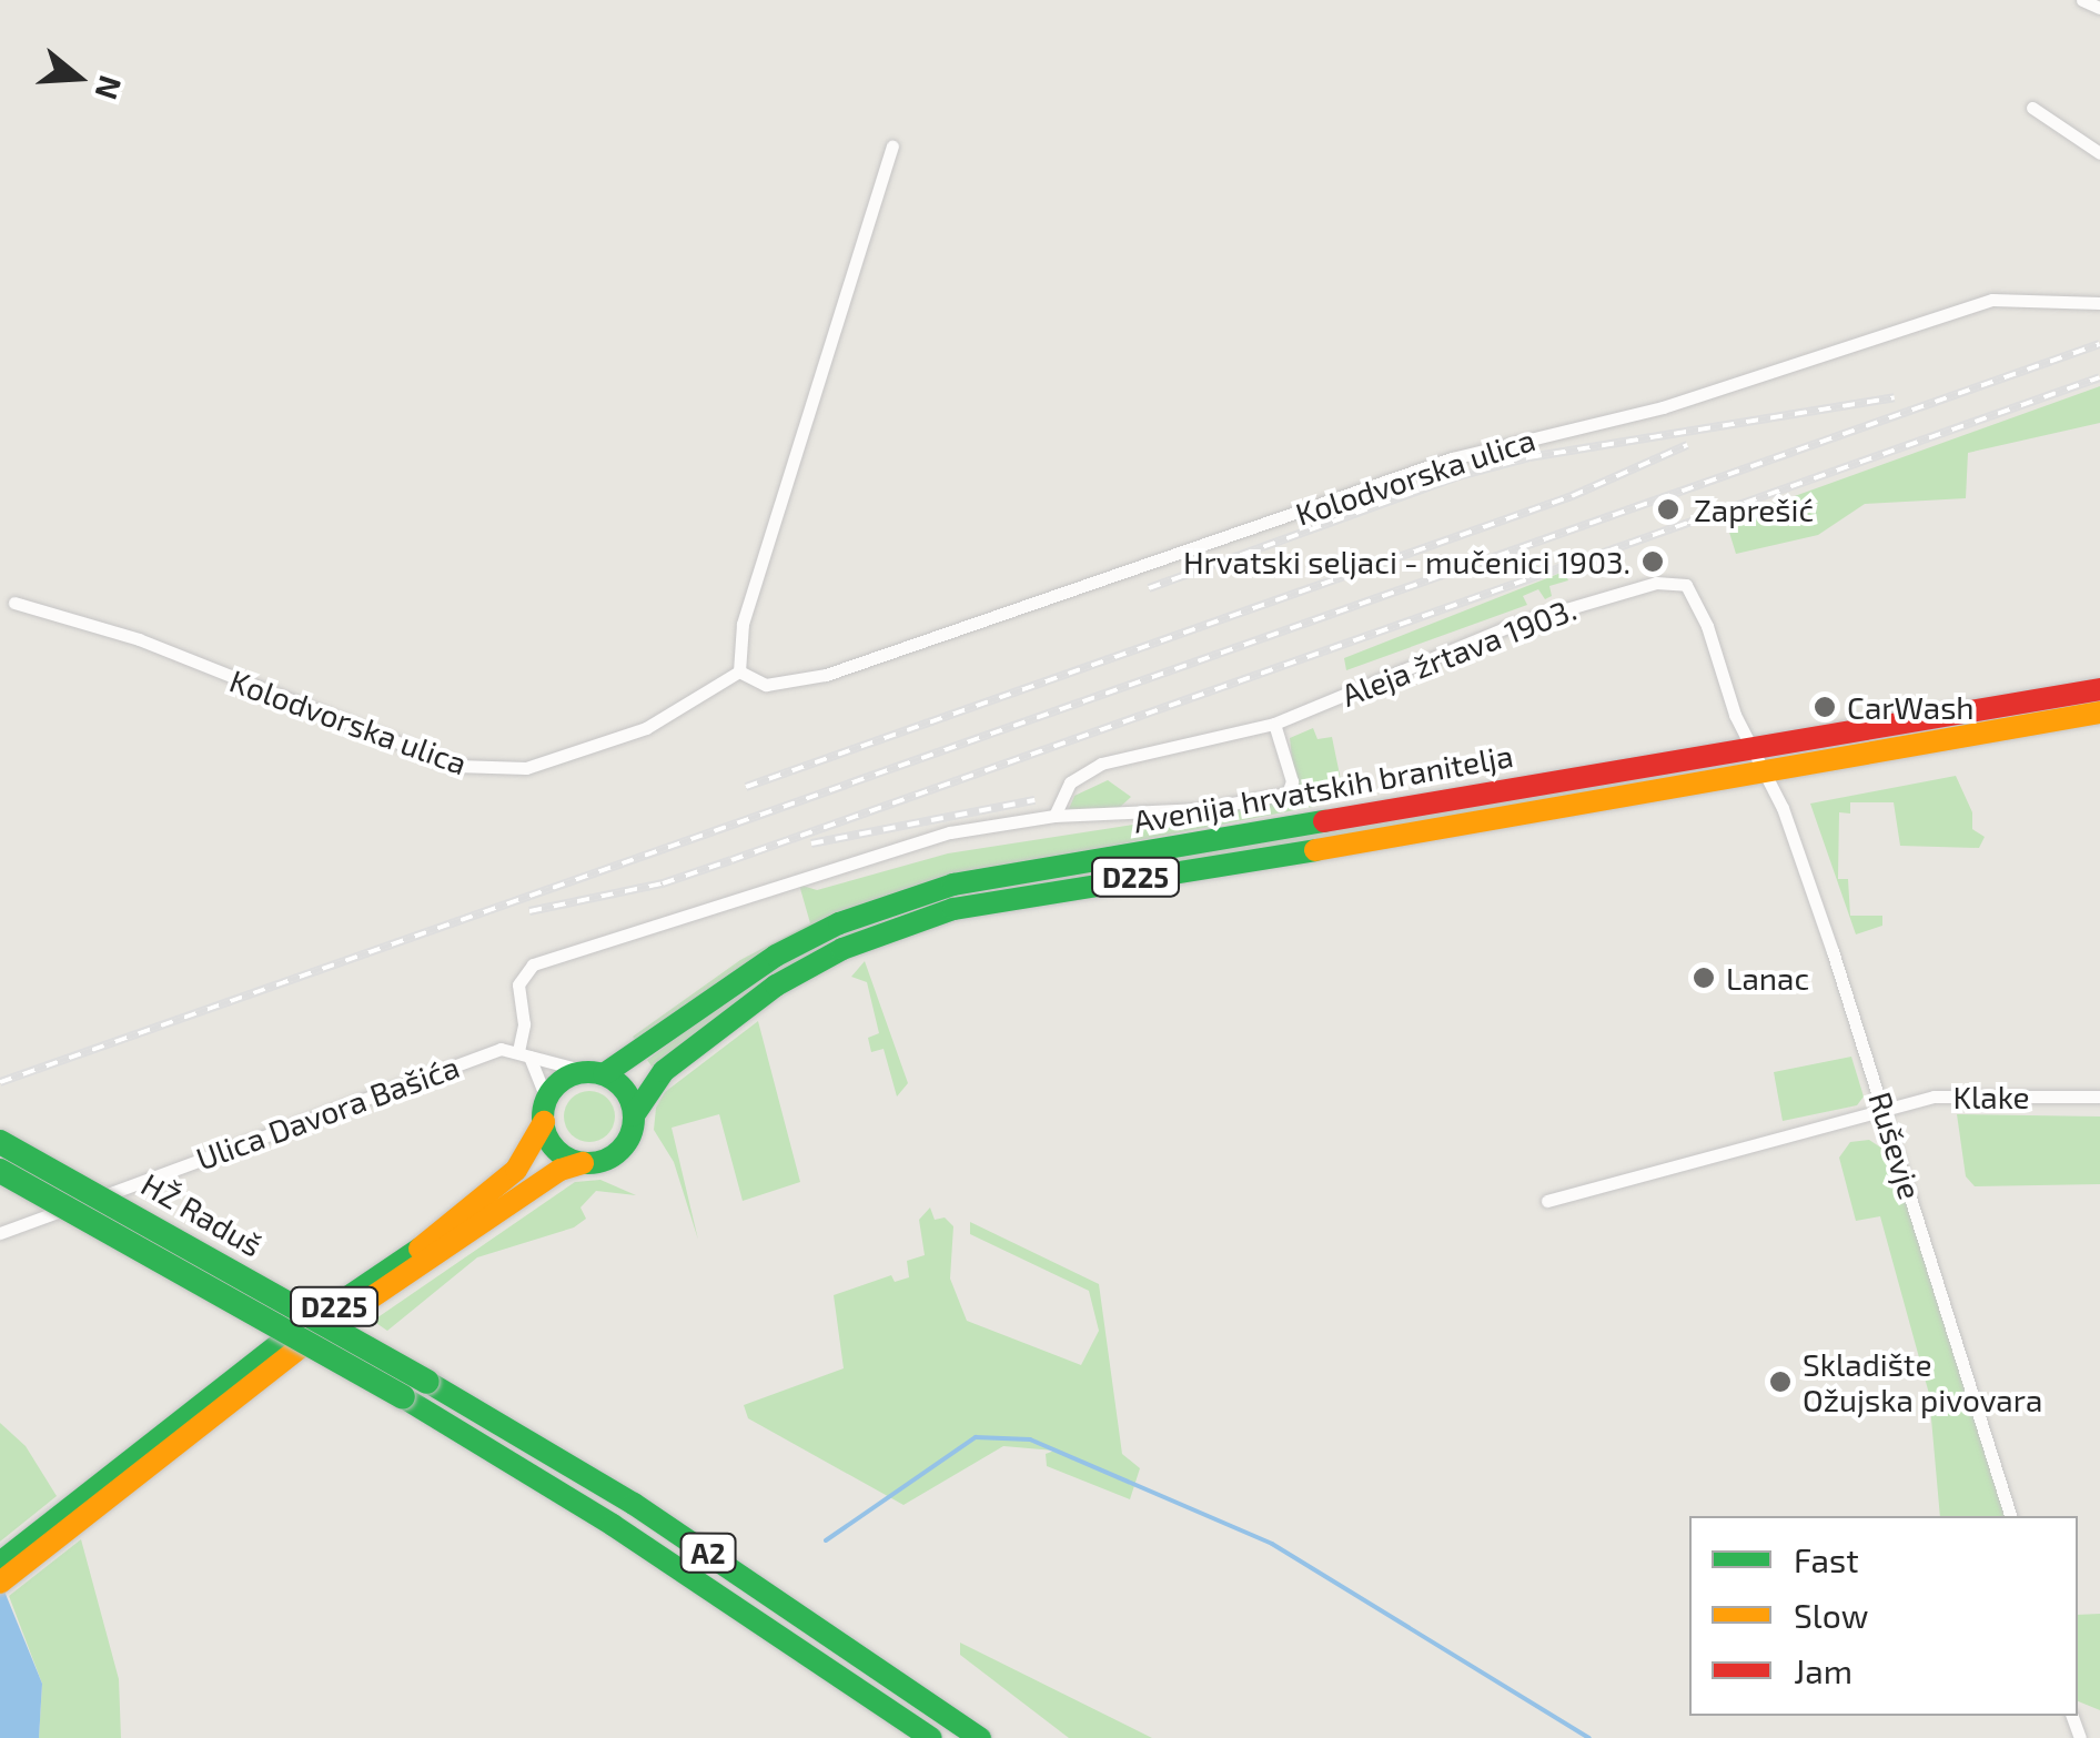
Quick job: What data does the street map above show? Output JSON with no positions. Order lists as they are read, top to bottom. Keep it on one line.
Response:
{"streets":{"main road":["Avenija hrvatskih branitelja","D225","HŽ Raduš","A2"],"street":["Kolodvorska ulica","Aleja žrtava 1903.","Klake","Ulica Davora Bašića","Ruševje"]},"crossings":[["Aleja žrtava 1903.","Avenija hrvatskih branitelja"],["Aleja žrtava 1903.","Ruševje"],["Avenija hrvatskih branitelja","D225"],["Avenija hrvatskih branitelja","Ulica Davora Bašića"],["Avenija hrvatskih branitelja","Ruševje"],["D225","Ulica Davora Bašića"],["Klake","Ruševje"]],"places":["Zaprešić","Hrvatski seljaci - mučenici 1903.","CarWash","Lanac","Skladište Ožujska pivovara"],"legend":["Fast","Slow","Jam"],"north":"right"}
